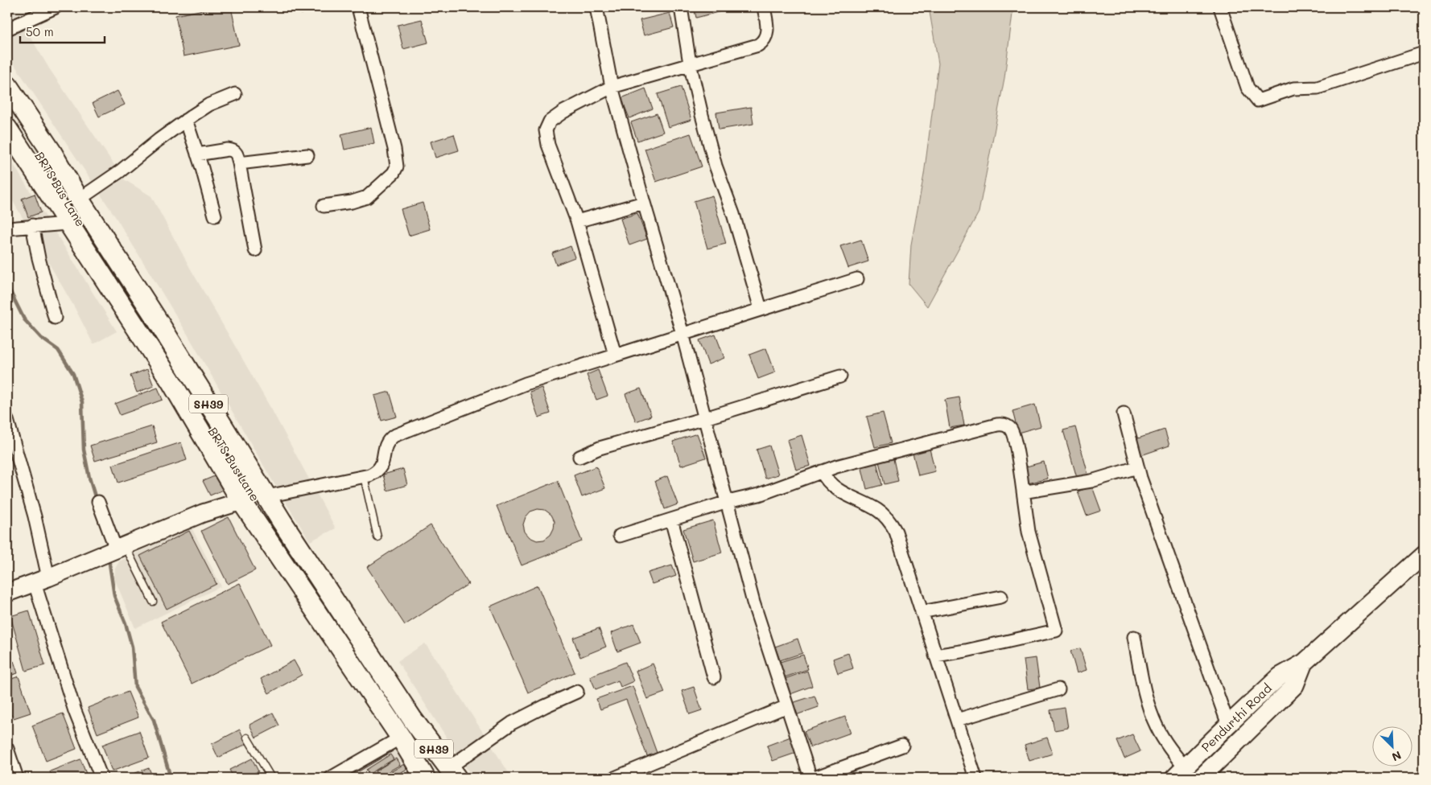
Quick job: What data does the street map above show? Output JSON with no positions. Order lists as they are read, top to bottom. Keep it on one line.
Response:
{"streets":{"main road":["BRTS Bus Lane","SH39","Pendurthi Road"]},"crossings":[["BRTS Bus Lane","SH39"]],"scale_bar":"50 m","north":"bottom right"}
